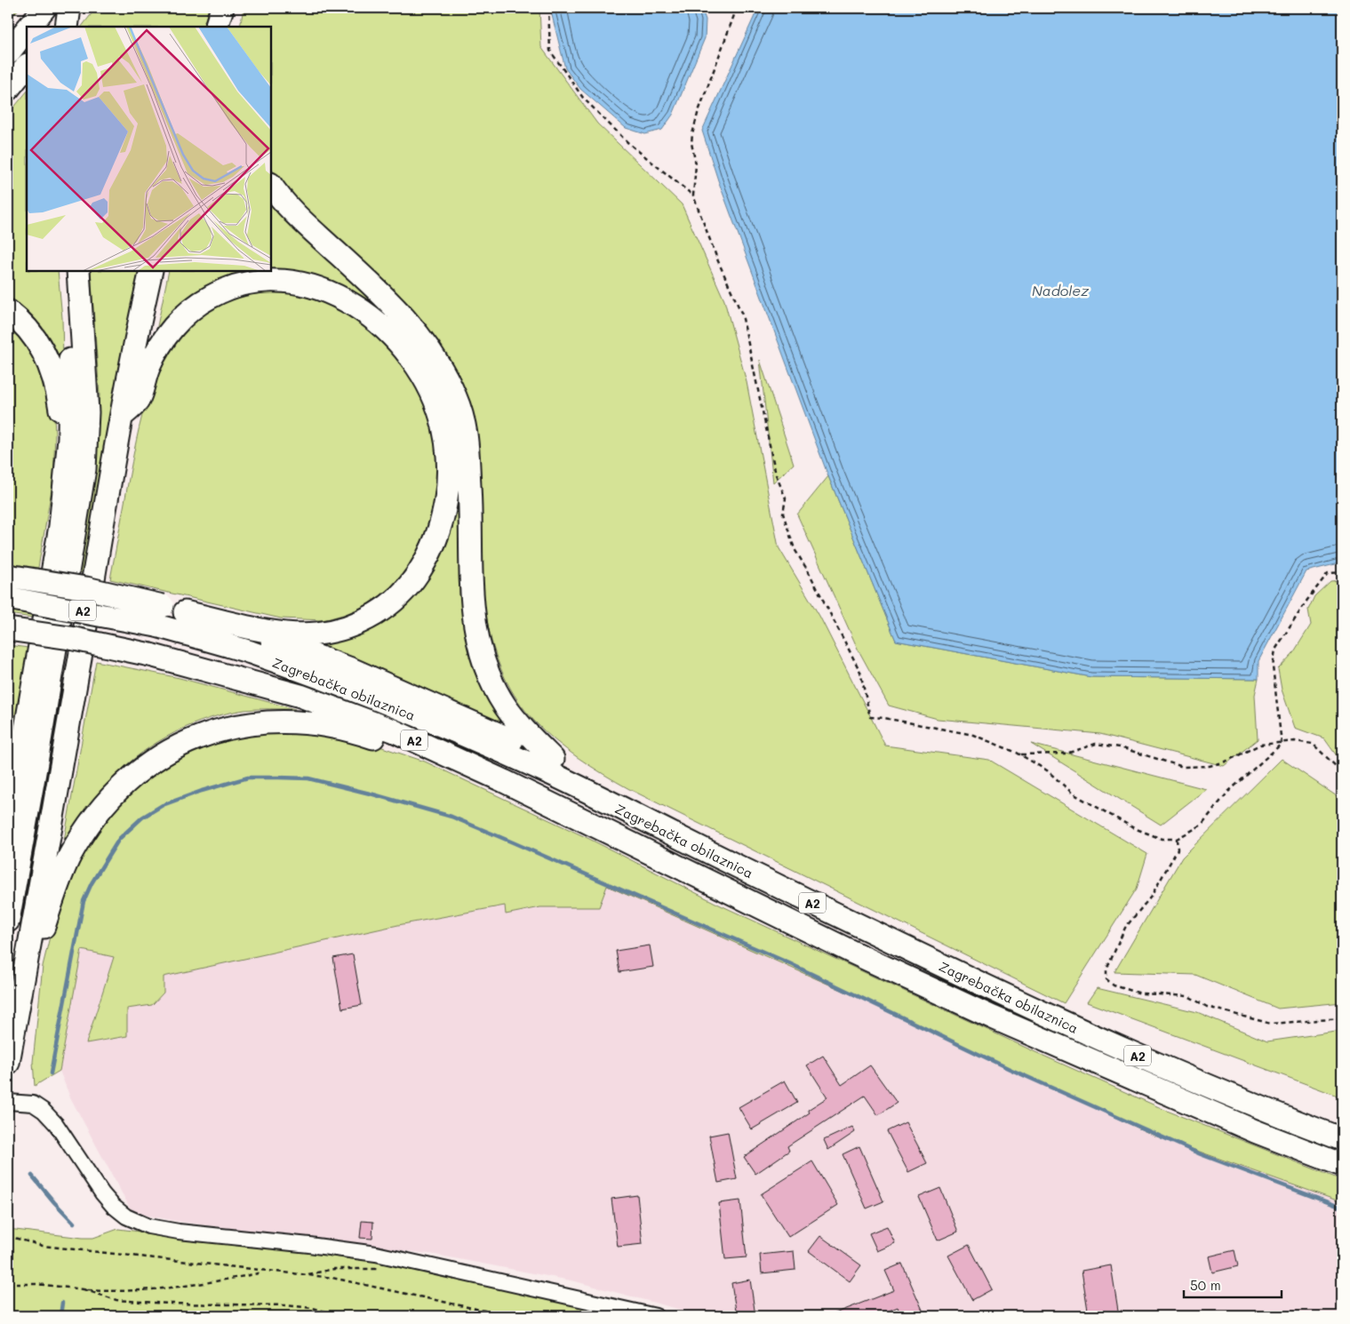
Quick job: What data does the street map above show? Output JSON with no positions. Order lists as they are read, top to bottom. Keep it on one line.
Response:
{"streets":{"highway":["A2","Zagrebačka obilaznica"]},"water":["Nadolez"],"scale_bar":"50 m"}
